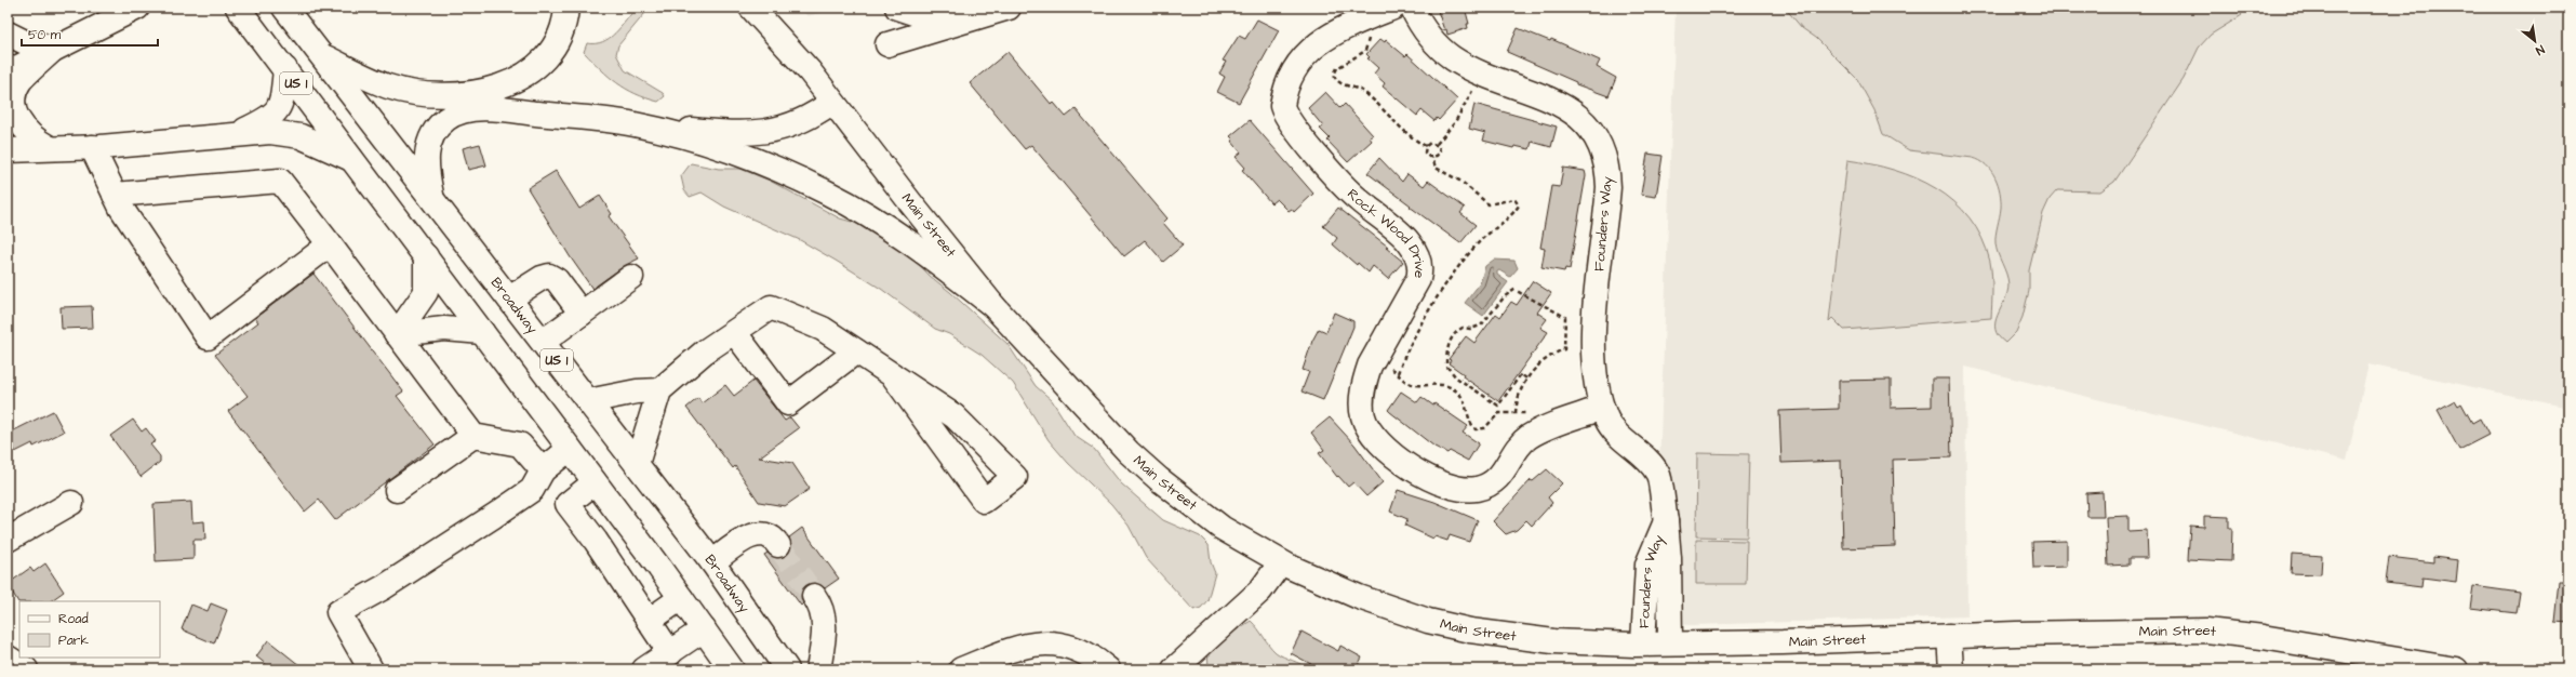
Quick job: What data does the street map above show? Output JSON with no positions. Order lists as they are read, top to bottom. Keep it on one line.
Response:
{"streets":{"main road":["US 1","Founders Way","Main Street","Rock Wood Drive","Broadway"]},"crossings":[["Founders Way","Main Street"],["Founders Way","Rock Wood Drive"]],"legend":["Road","Park"],"scale_bar":"50 m","north":"bottom right"}
